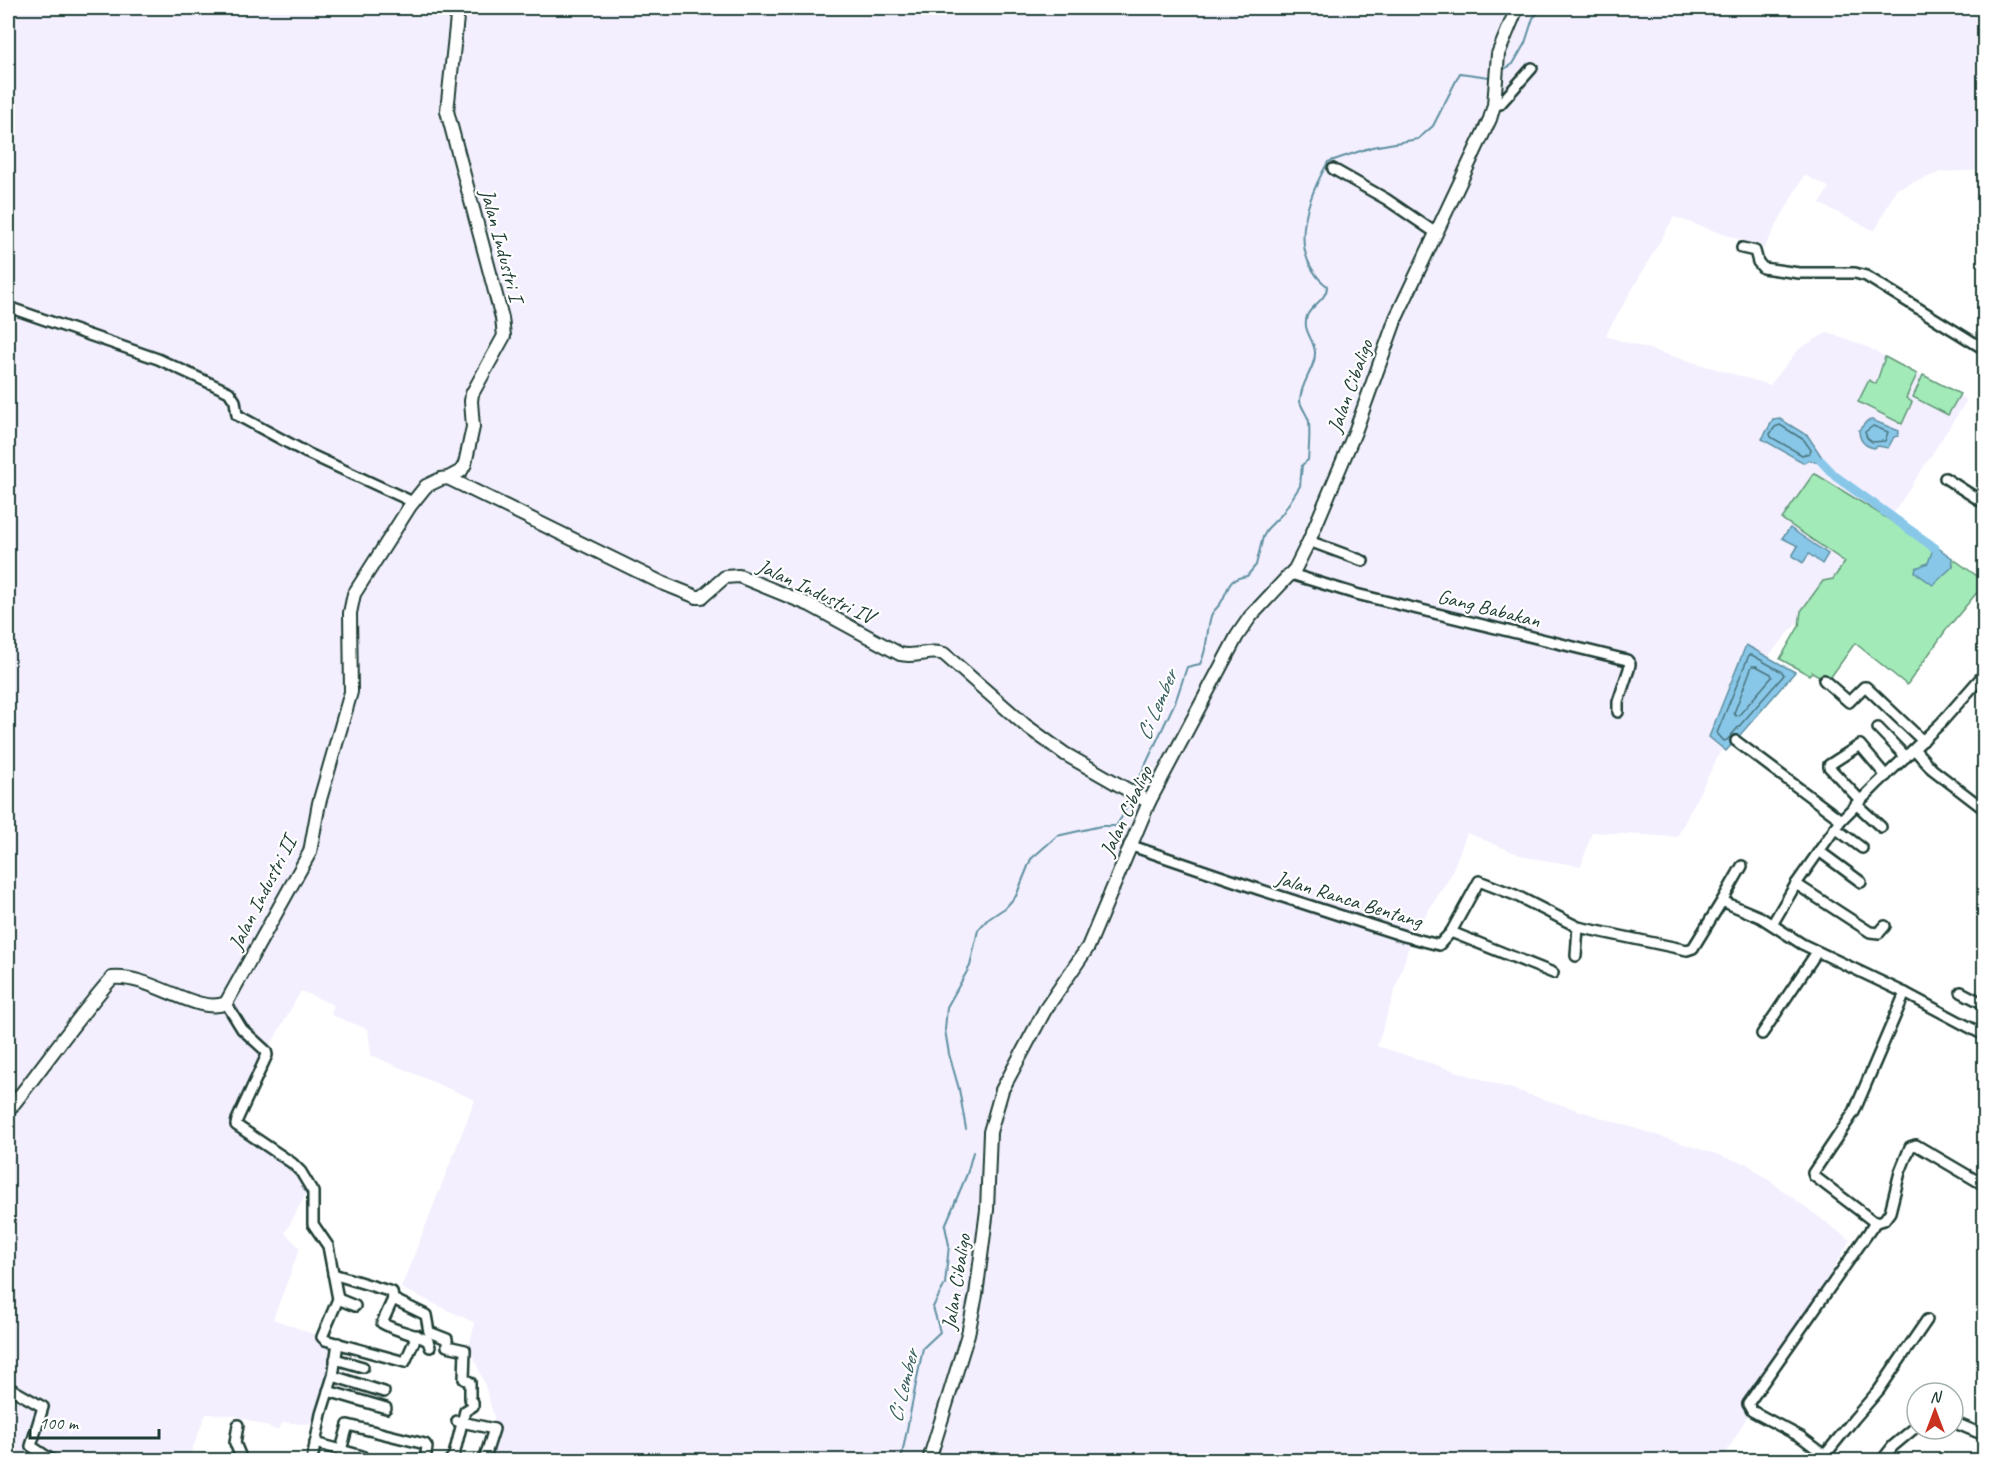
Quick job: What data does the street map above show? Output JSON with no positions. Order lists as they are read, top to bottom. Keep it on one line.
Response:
{"streets":{"main road":["Jalan Industri I","Jalan Cibaligo","Jalan Industri IV","Jalan Industri II"],"street":["Gang Babakan","Jalan Ranca Bentang"]},"crossings":[["Jalan Industri I","Jalan Industri IV"],["Jalan Industri I","Jalan Industri II"],["Jalan Cibaligo","Jalan Industri IV"],["Jalan Cibaligo","Gang Babakan"],["Jalan Cibaligo","Jalan Ranca Bentang"],["Jalan Industri IV","Jalan Industri II"]],"water":["Ci Lember"],"scale_bar":"100 m","north":"top"}
